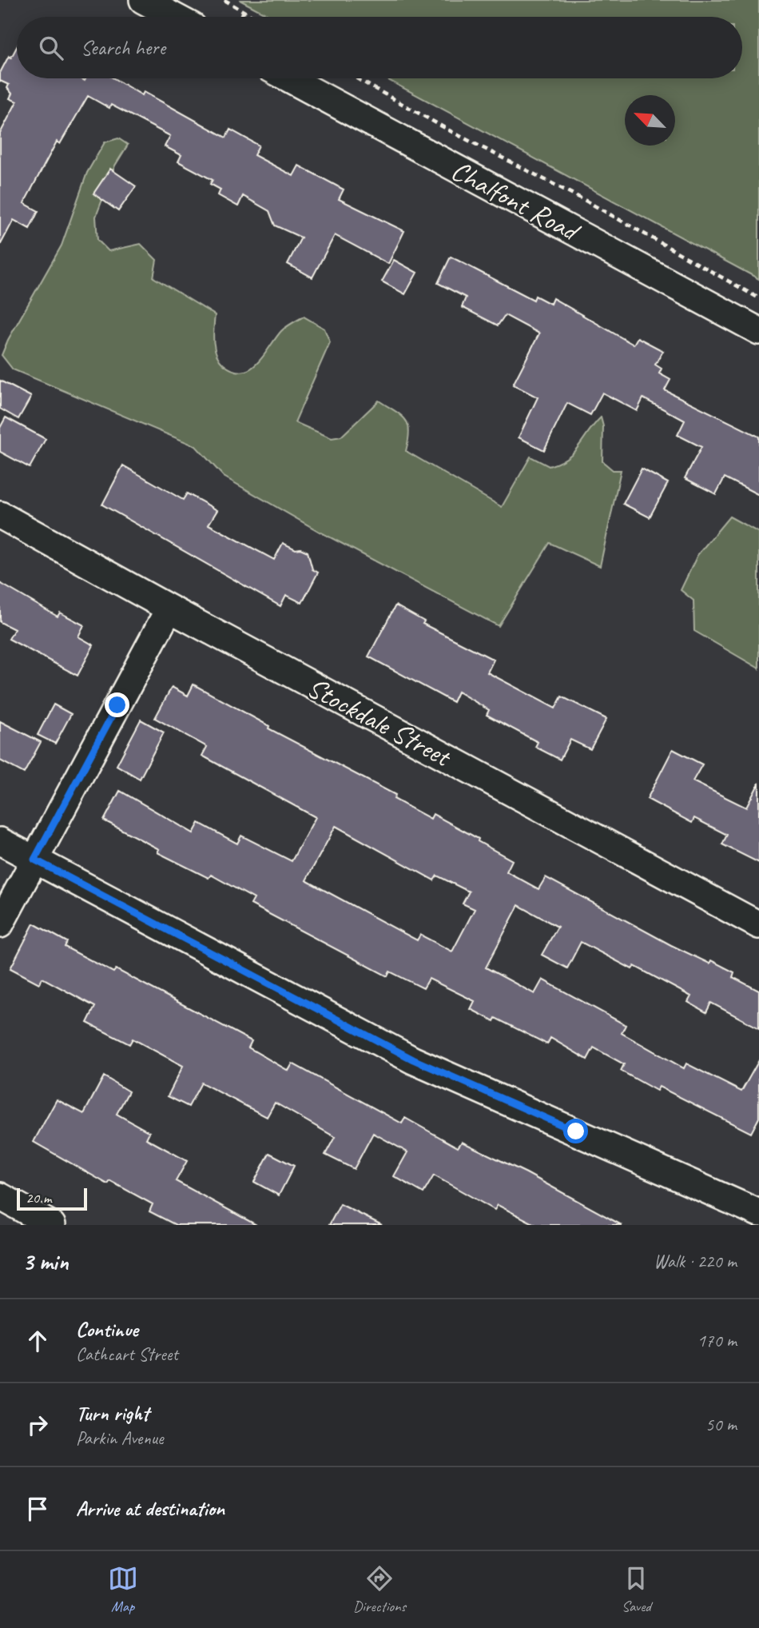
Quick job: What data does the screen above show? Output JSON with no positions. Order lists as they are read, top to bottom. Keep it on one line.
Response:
{"streets":{"street":["Chalfont Road","Stockdale Street"]},"scale_bar":"20 m","north":"top left","page":{"search":"Search here","scale":"20 m","heading":["3 min","Walk · 220 m"],"list":[["Continue","Cathcart Street","170 m"],["Turn right","Parkin Avenue","50 m"],"Arrive at destination"],"nav":["Map","Directions","Saved"]}}
